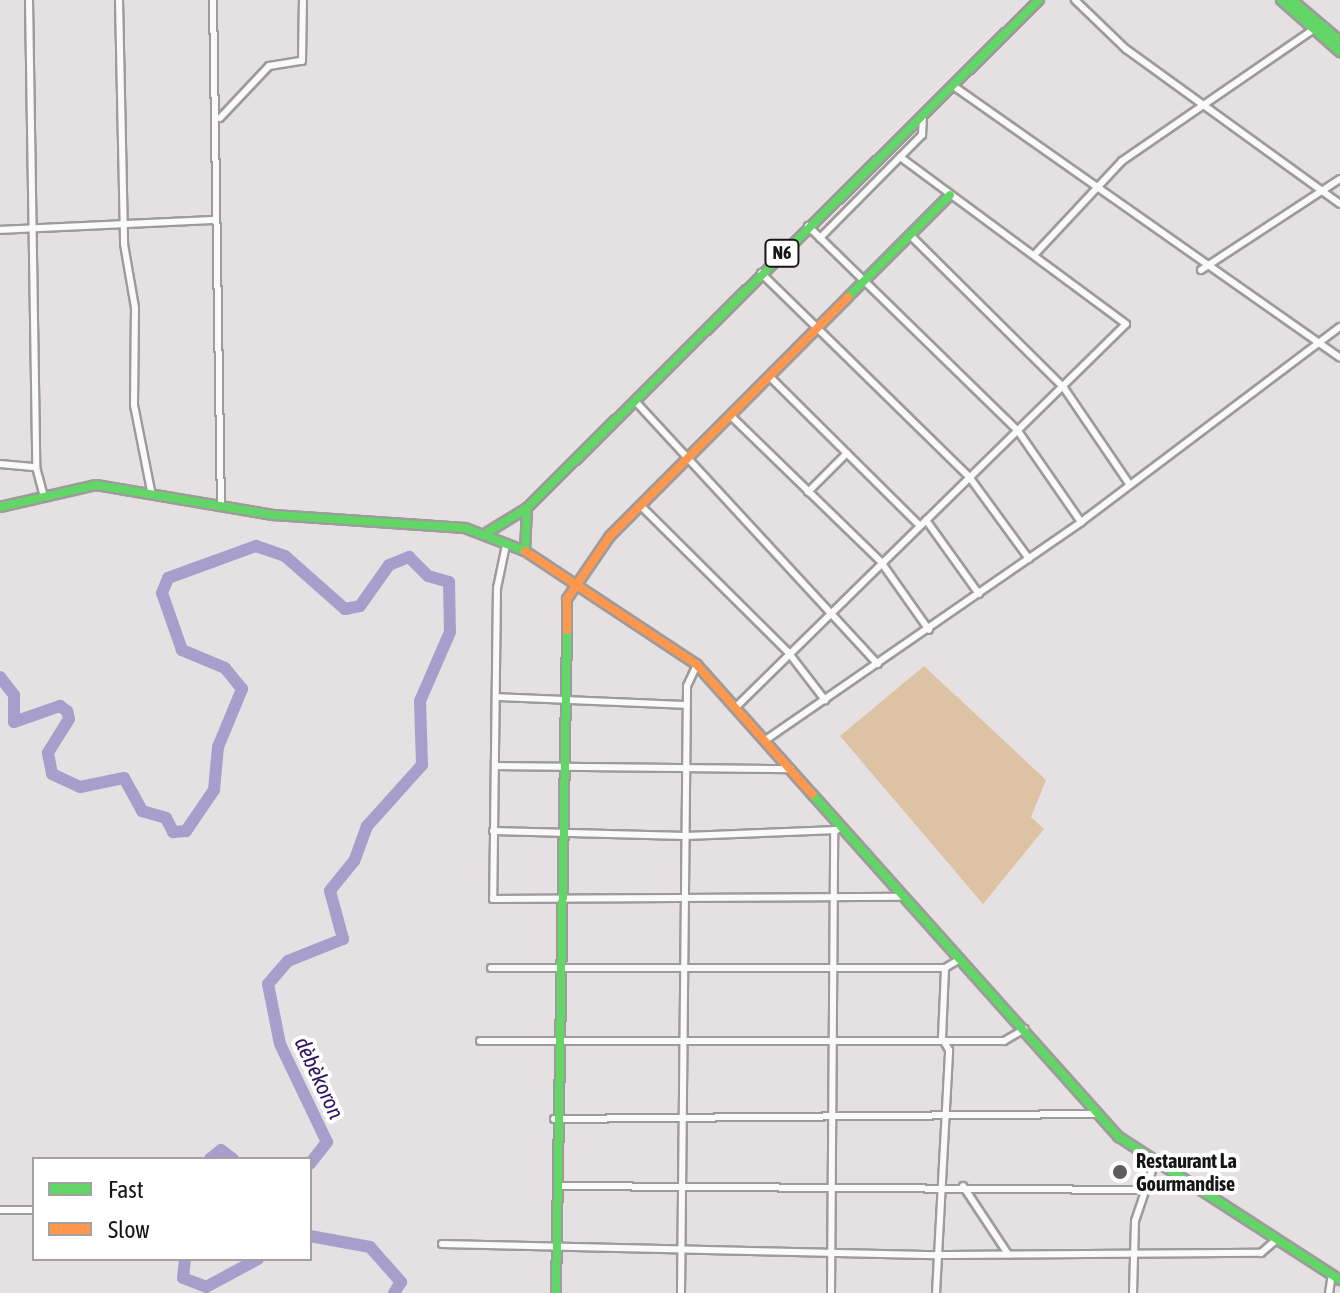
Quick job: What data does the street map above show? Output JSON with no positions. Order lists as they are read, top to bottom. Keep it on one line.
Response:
{"streets":{"main road":["N6"]},"water":["dèbèkoron"],"places":["Restaurant La Gourmandise"],"legend":["Fast","Slow"]}
